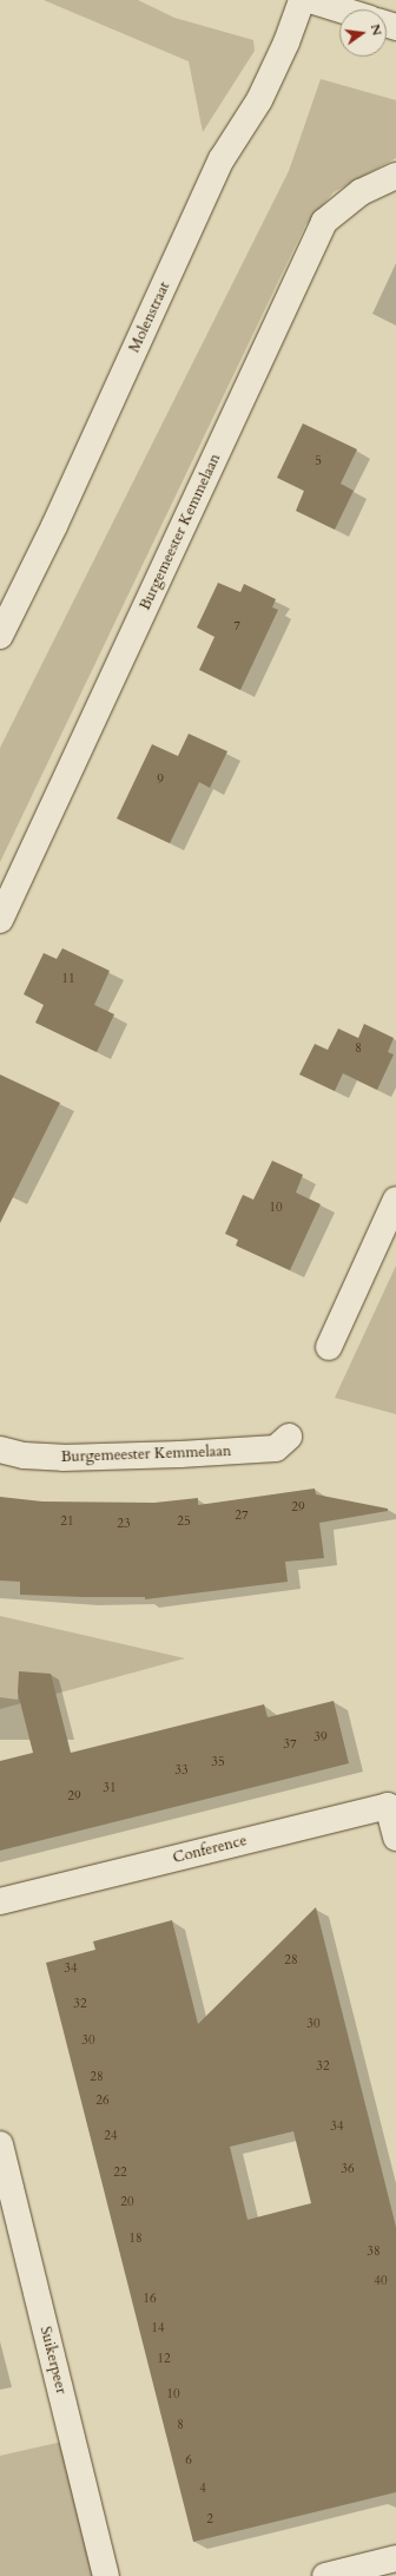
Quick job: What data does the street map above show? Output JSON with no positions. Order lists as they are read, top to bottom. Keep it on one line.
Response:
{"streets":{"street":["Molenstraat","Burgemeester Kemmelaan","Conference","Suikerpeer"]},"house_numbers":["5","7","9","11","8","10","29","27","21","25","23","39","37","35","33","31","29","28","34","32","30","30","32","28","26","34","24","36","22","20","18","38","40","16","14","12","10","8","6","4","2"],"north":"right"}
